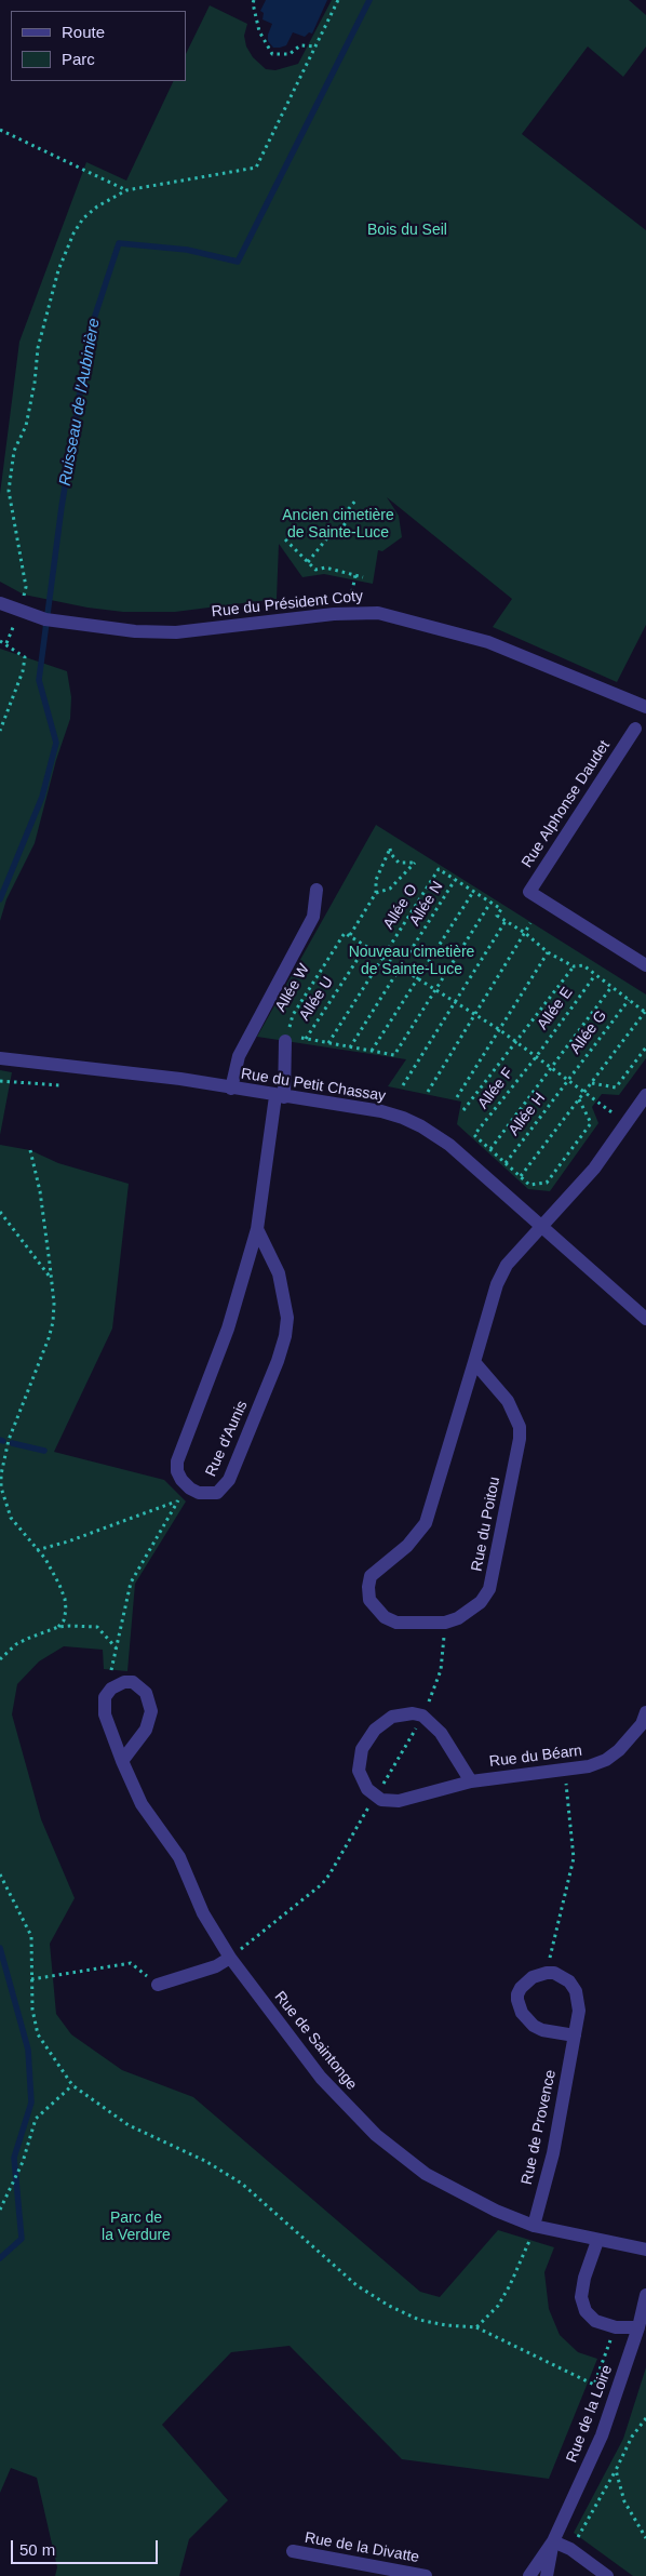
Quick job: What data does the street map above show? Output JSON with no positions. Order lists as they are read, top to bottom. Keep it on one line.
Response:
{"streets":{"street":["Rue du Président Coty","Rue Alphonse Daudet","Rue du Petit Chassay","Rue d'Aunis","Rue du Poitou","Rue du Béarn","Rue de Saintonge","Rue de Provence","Rue de la Loire","Rue de la Divatte"],"path":["Allée N","Allée O","Allée W","Allée U","Allée E","Allée G","Allée F","Allée H"]},"crossings":[["Allée N","Allée O"],["Allée E","Allée F"],["Allée G","Allée H"],["Rue du Petit Chassay","Rue d'Aunis"],["Rue du Petit Chassay","Rue du Poitou"],["Rue de Saintonge","Rue de Provence"]],"water":["Ruisseau de l'Aubinière"],"parks":["Bois du Seil","Ancien cimetière de Sainte-Luce","Nouveau cimetière de Sainte-Luce","Parc de la Verdure"],"legend":["Route","Parc"],"scale_bar":"50 m"}
